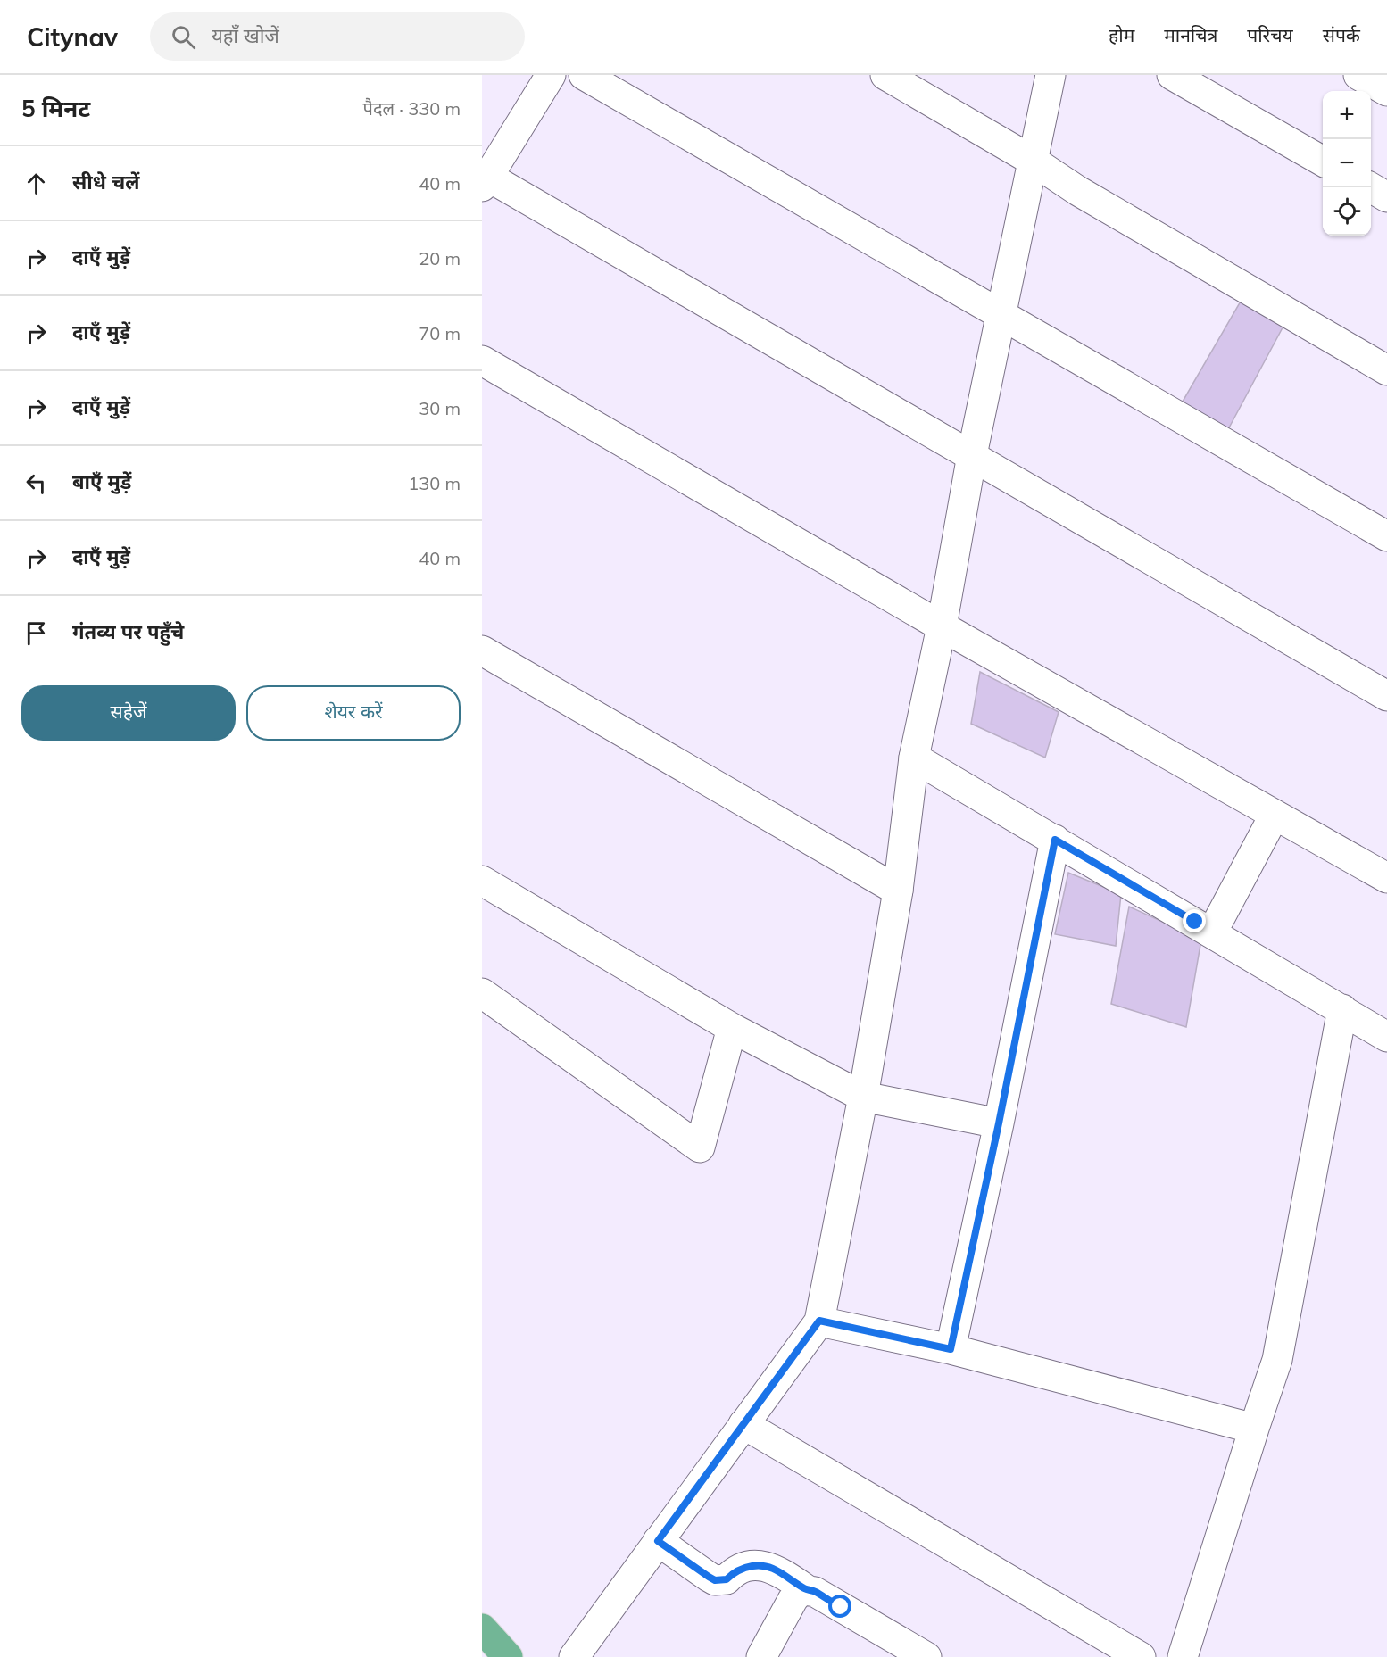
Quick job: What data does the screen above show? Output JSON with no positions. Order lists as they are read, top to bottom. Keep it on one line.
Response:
{"page":{"header":"Citynav","search":"यहाँ खोजें","nav":["होम","मानचित्र","परिचय","संपर्क"],"heading":["5 मिनट","पैदल · 330 m"],"map_buttons":["+","−"],"list":[["सीधे चलें","40 m"],["दाएँ मुड़ें","20 m"],["दाएँ मुड़ें","70 m"],["दाएँ मुड़ें","30 m"],["बाएँ मुड़ें","130 m"],["दाएँ मुड़ें","40 m"],"गंतव्य पर पहुँचे"],"buttons":["सहेजें","शेयर करें"]}}
